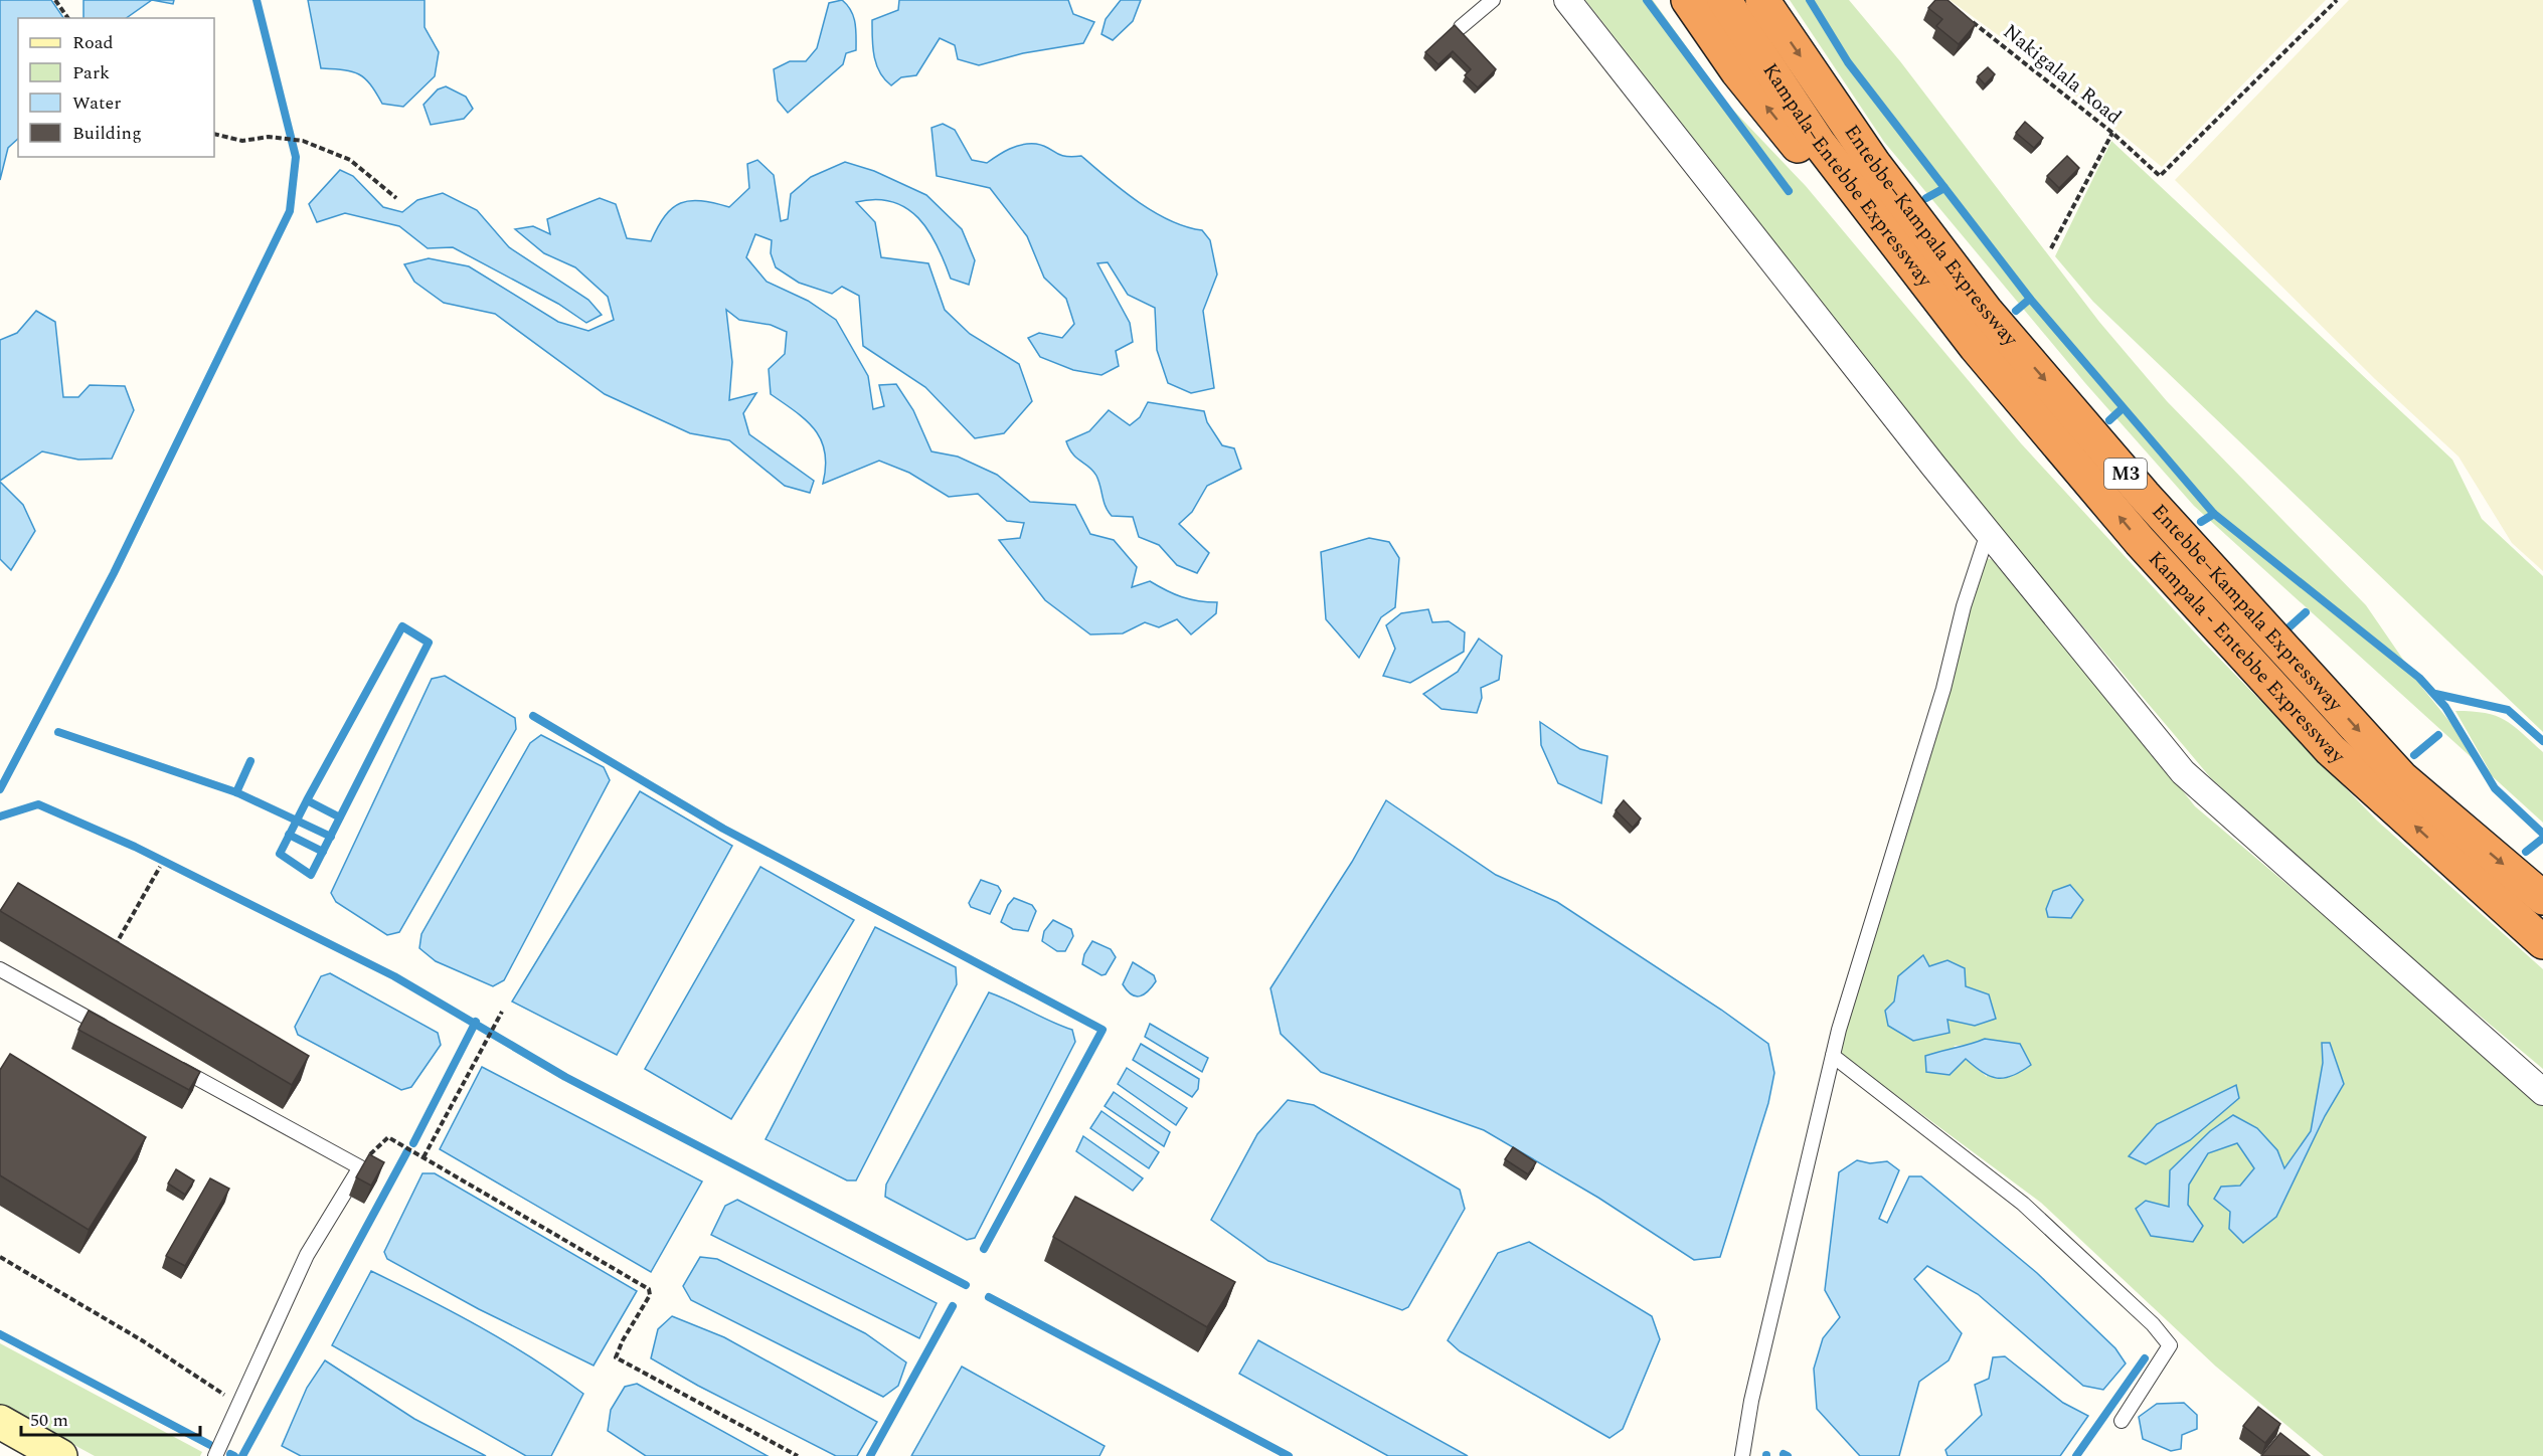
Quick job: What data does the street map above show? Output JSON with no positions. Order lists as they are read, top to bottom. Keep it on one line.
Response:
{"streets":{"highway":["Kampala–Entebbe Expressway","Entebbe–Kampala Expressway","M3","Kampala - Entebbe Expressway"],"path":["Nakigalala Road"]},"crossings":[["Kampala–Entebbe Expressway","Kampala - Entebbe Expressway"]],"one_way":["Kampala - Entebbe Expressway"],"legend":["Road","Park","Water","Building"],"scale_bar":"50 m"}
